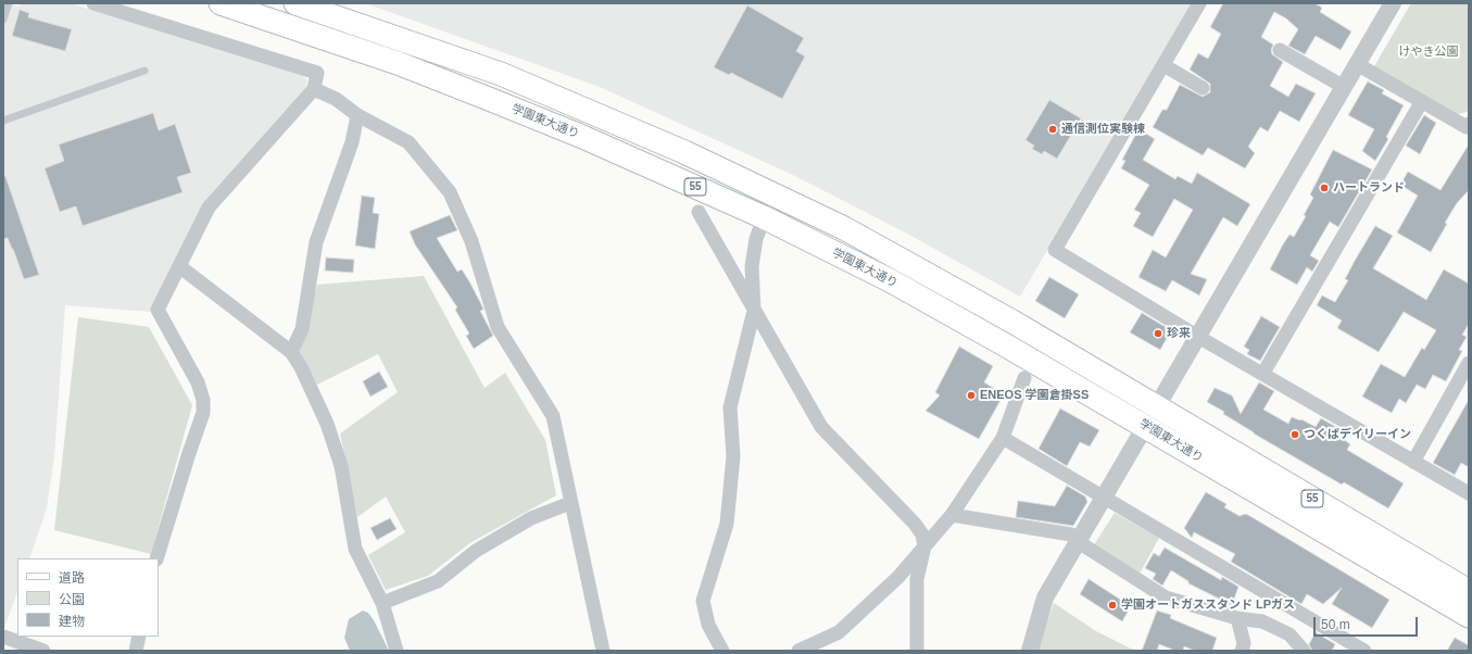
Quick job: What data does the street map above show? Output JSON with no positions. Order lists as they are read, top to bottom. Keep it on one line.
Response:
{"streets":{"main road":["学園東大通り","55"]},"parks":["けやき公園"],"places":["通信測位実験棟","ハートランド","珍来","ENEOS 学園倉掛SS","つくばデイリーイン","学園オートガススタンド LPガス"],"legend":["道路","公園","建物"],"scale_bar":"50 m"}
